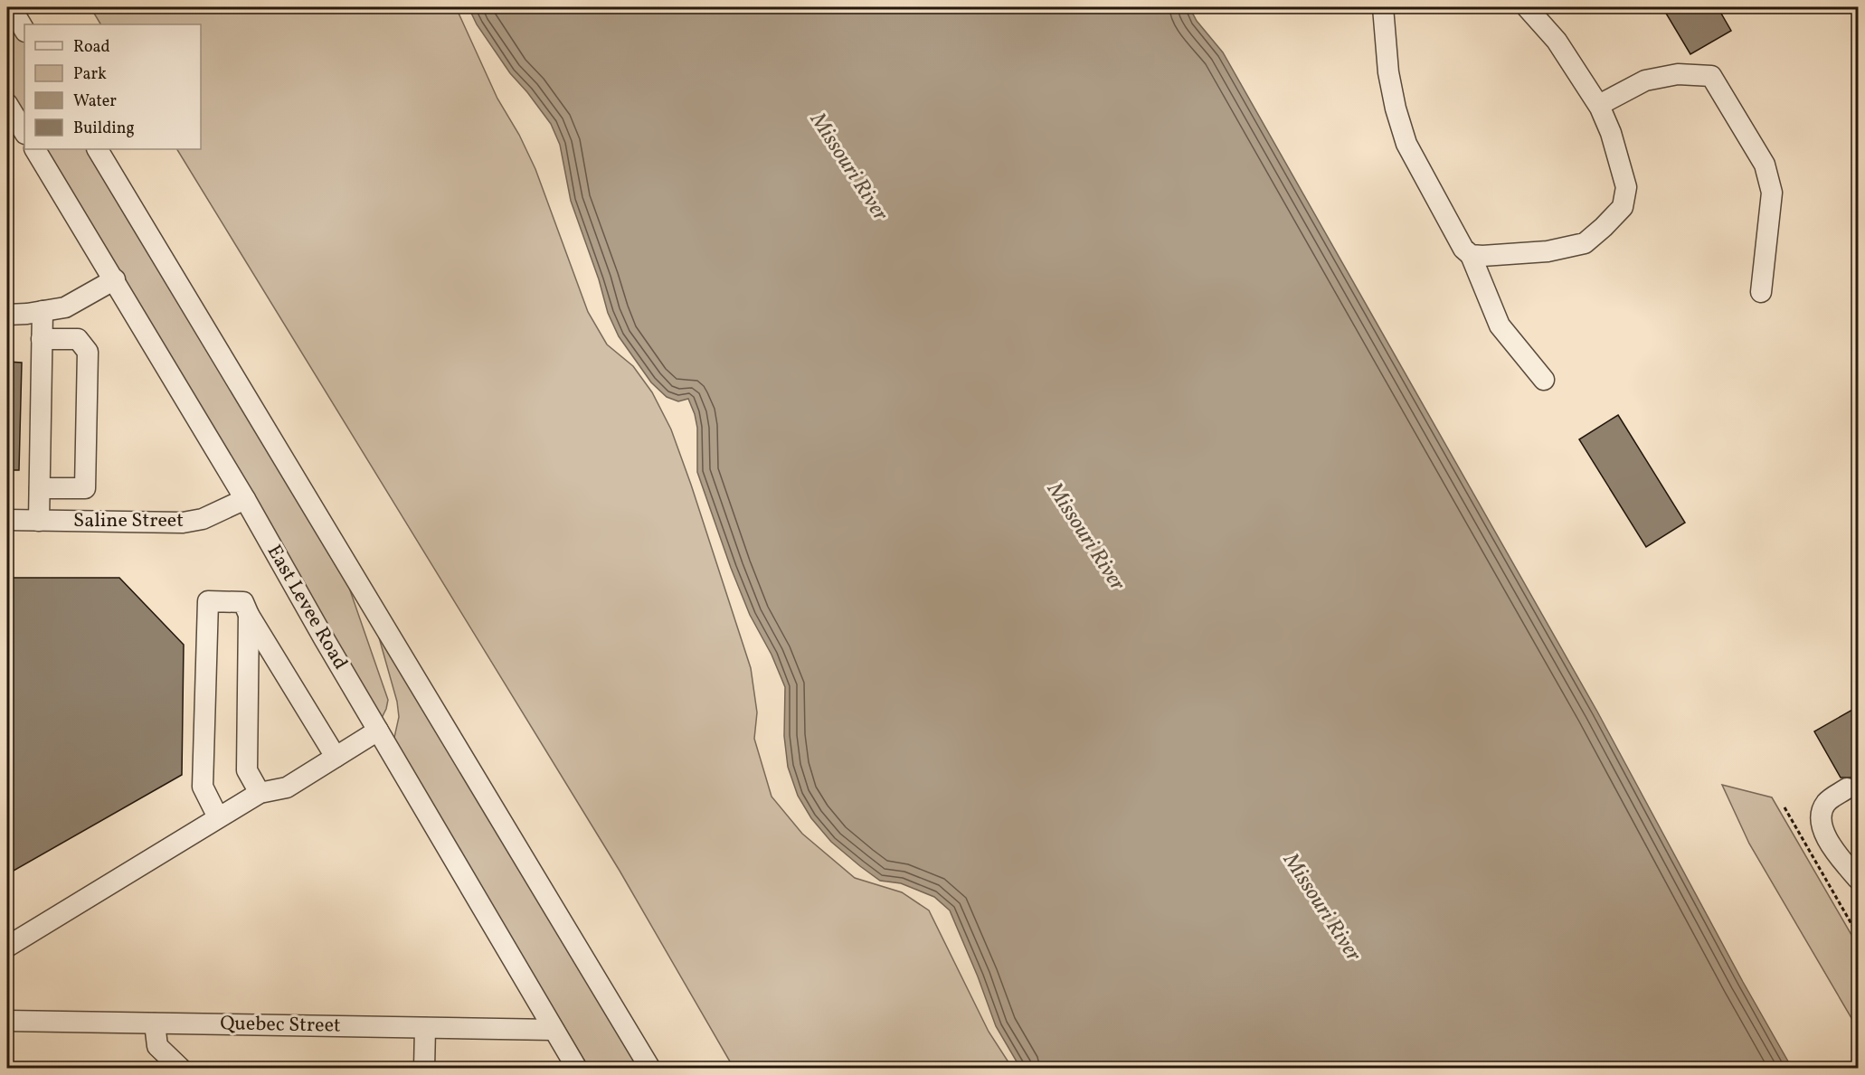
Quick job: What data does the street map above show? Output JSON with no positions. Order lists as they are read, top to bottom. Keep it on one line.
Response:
{"streets":{"street":["Saline Street","East Levee Road","Quebec Street"]},"crossings":[["Saline Street","East Levee Road"],["East Levee Road","Quebec Street"]],"water":["Missouri River"],"legend":["Road","Park","Water","Building"]}
